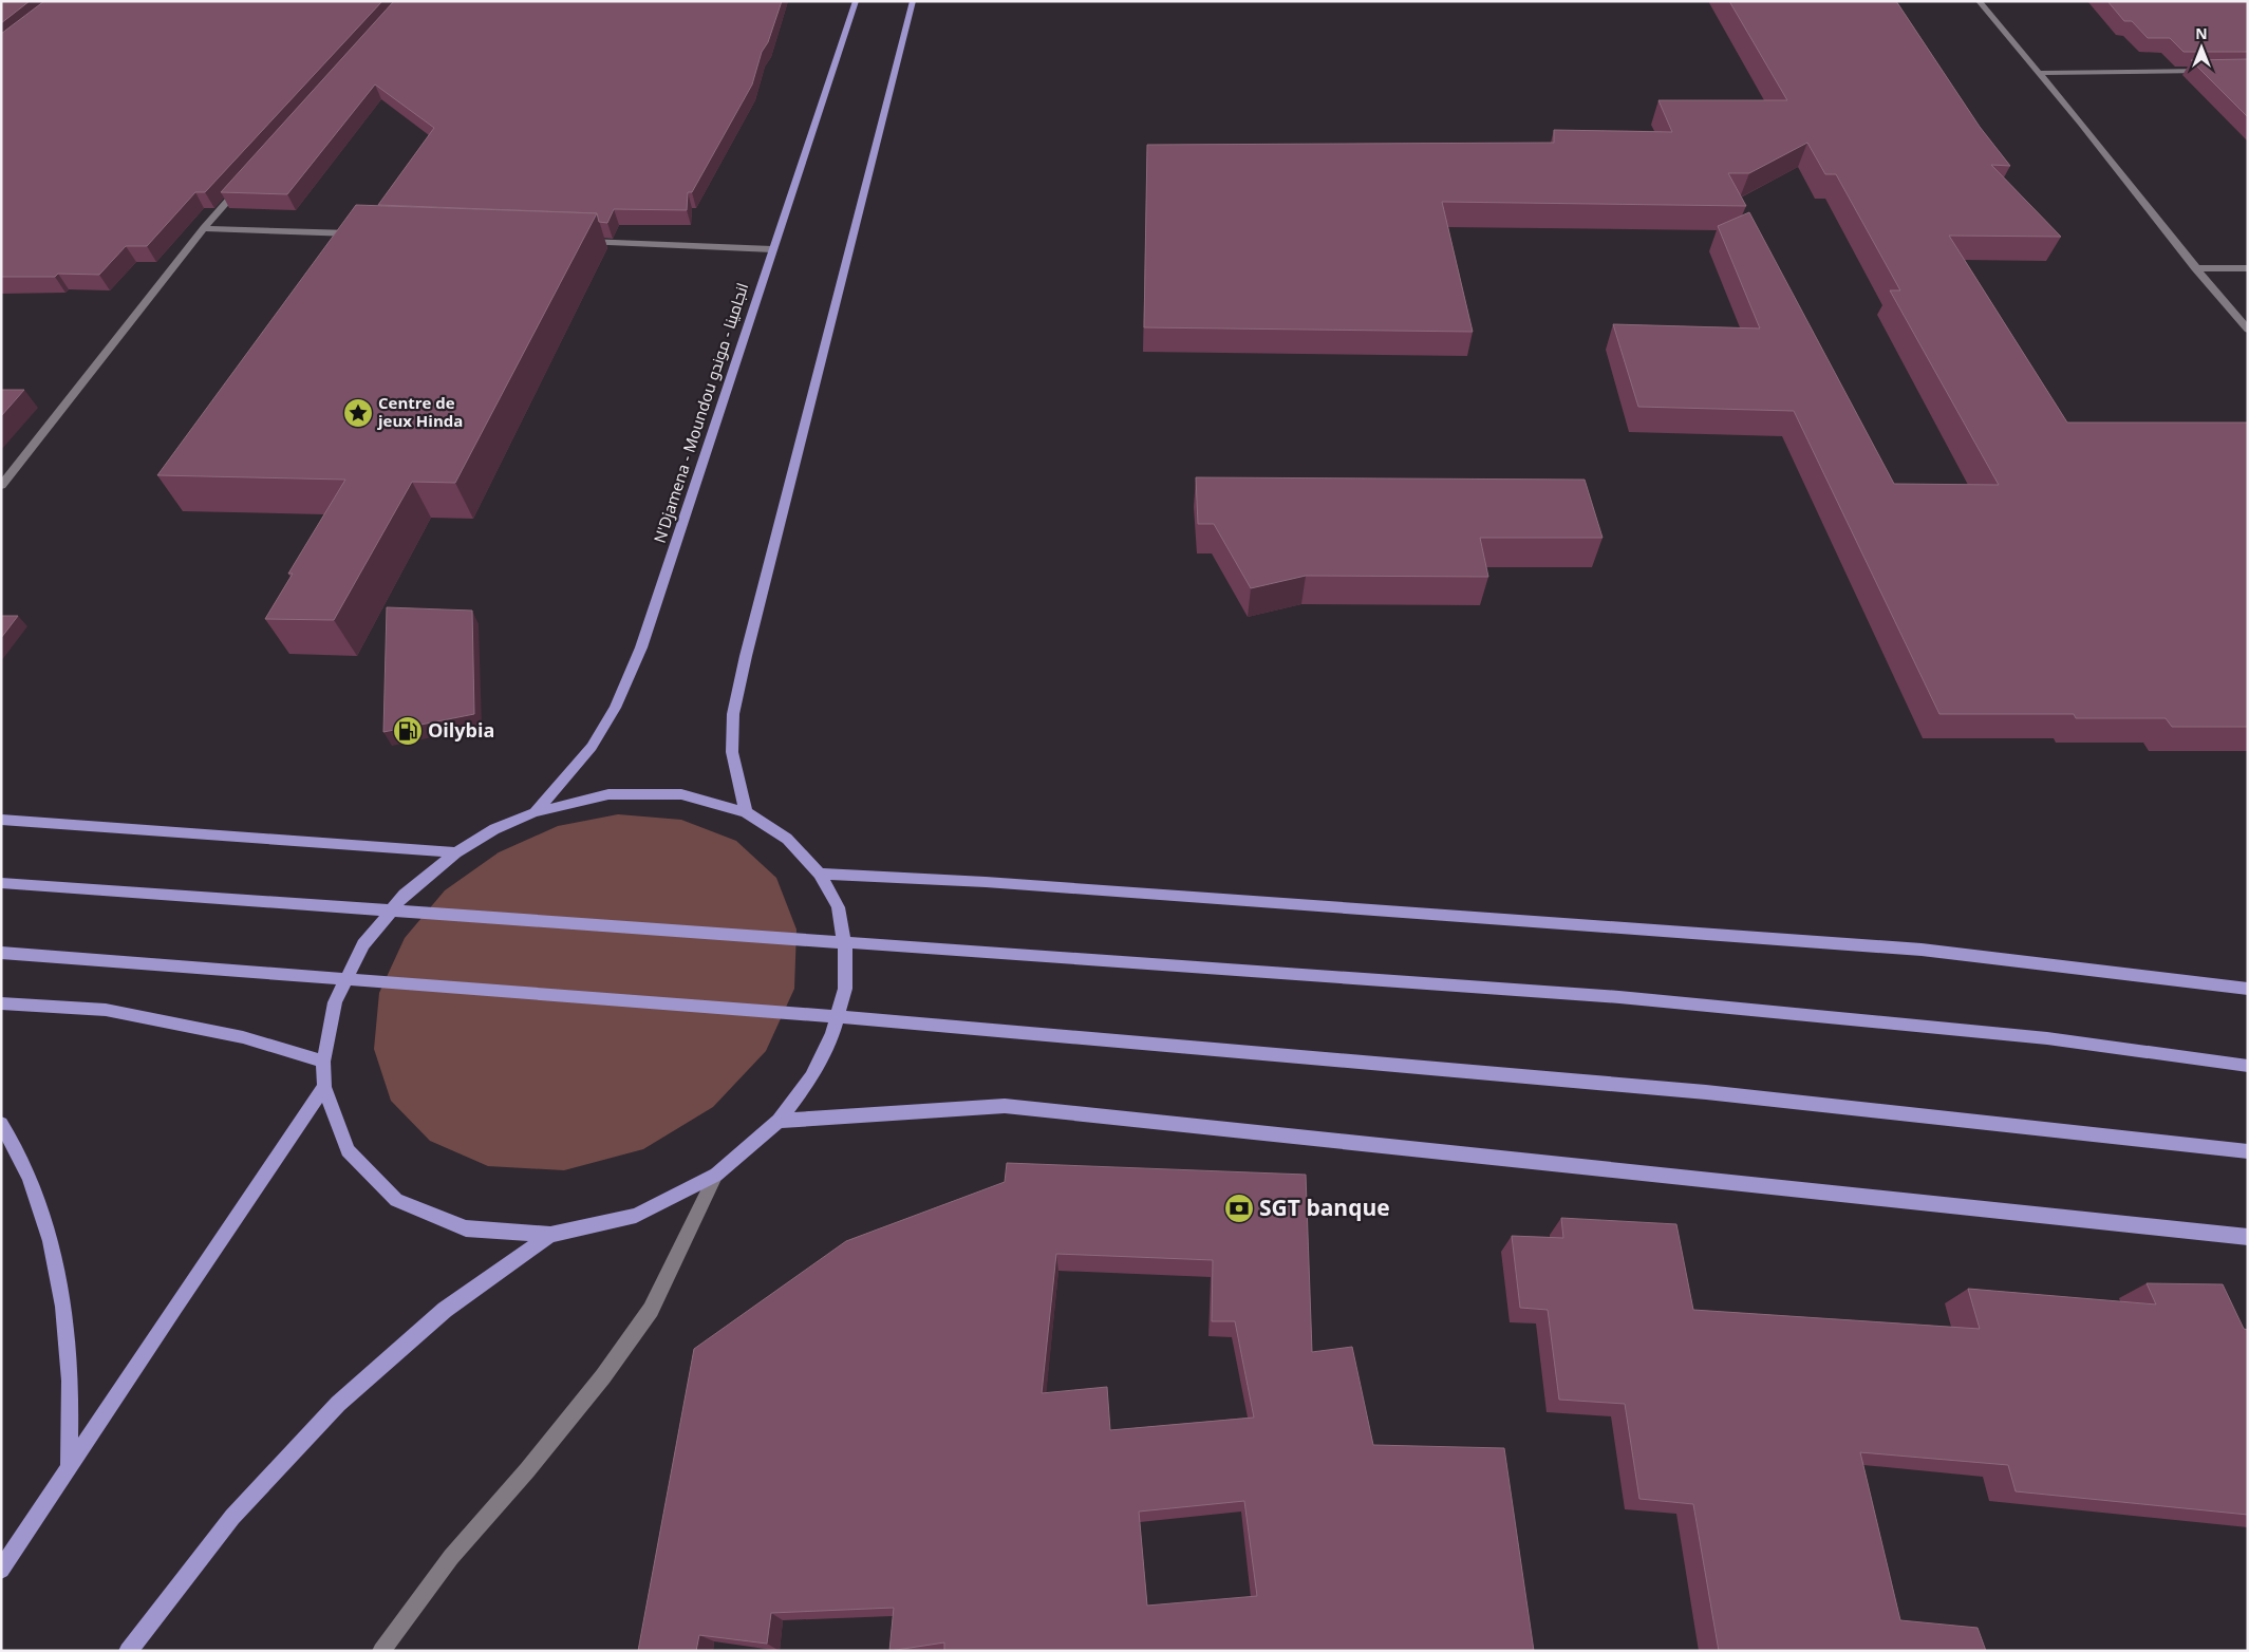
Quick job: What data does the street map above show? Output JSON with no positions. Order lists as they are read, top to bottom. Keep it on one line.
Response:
{"streets":{"main road":["N'Djamena - Moundou انجامينا - موندو"]},"places":{"place":["Centre de jeux Hinda"],"fuel station":["Oilybia"],"bank":["SGT banque"]},"north":"top"}
